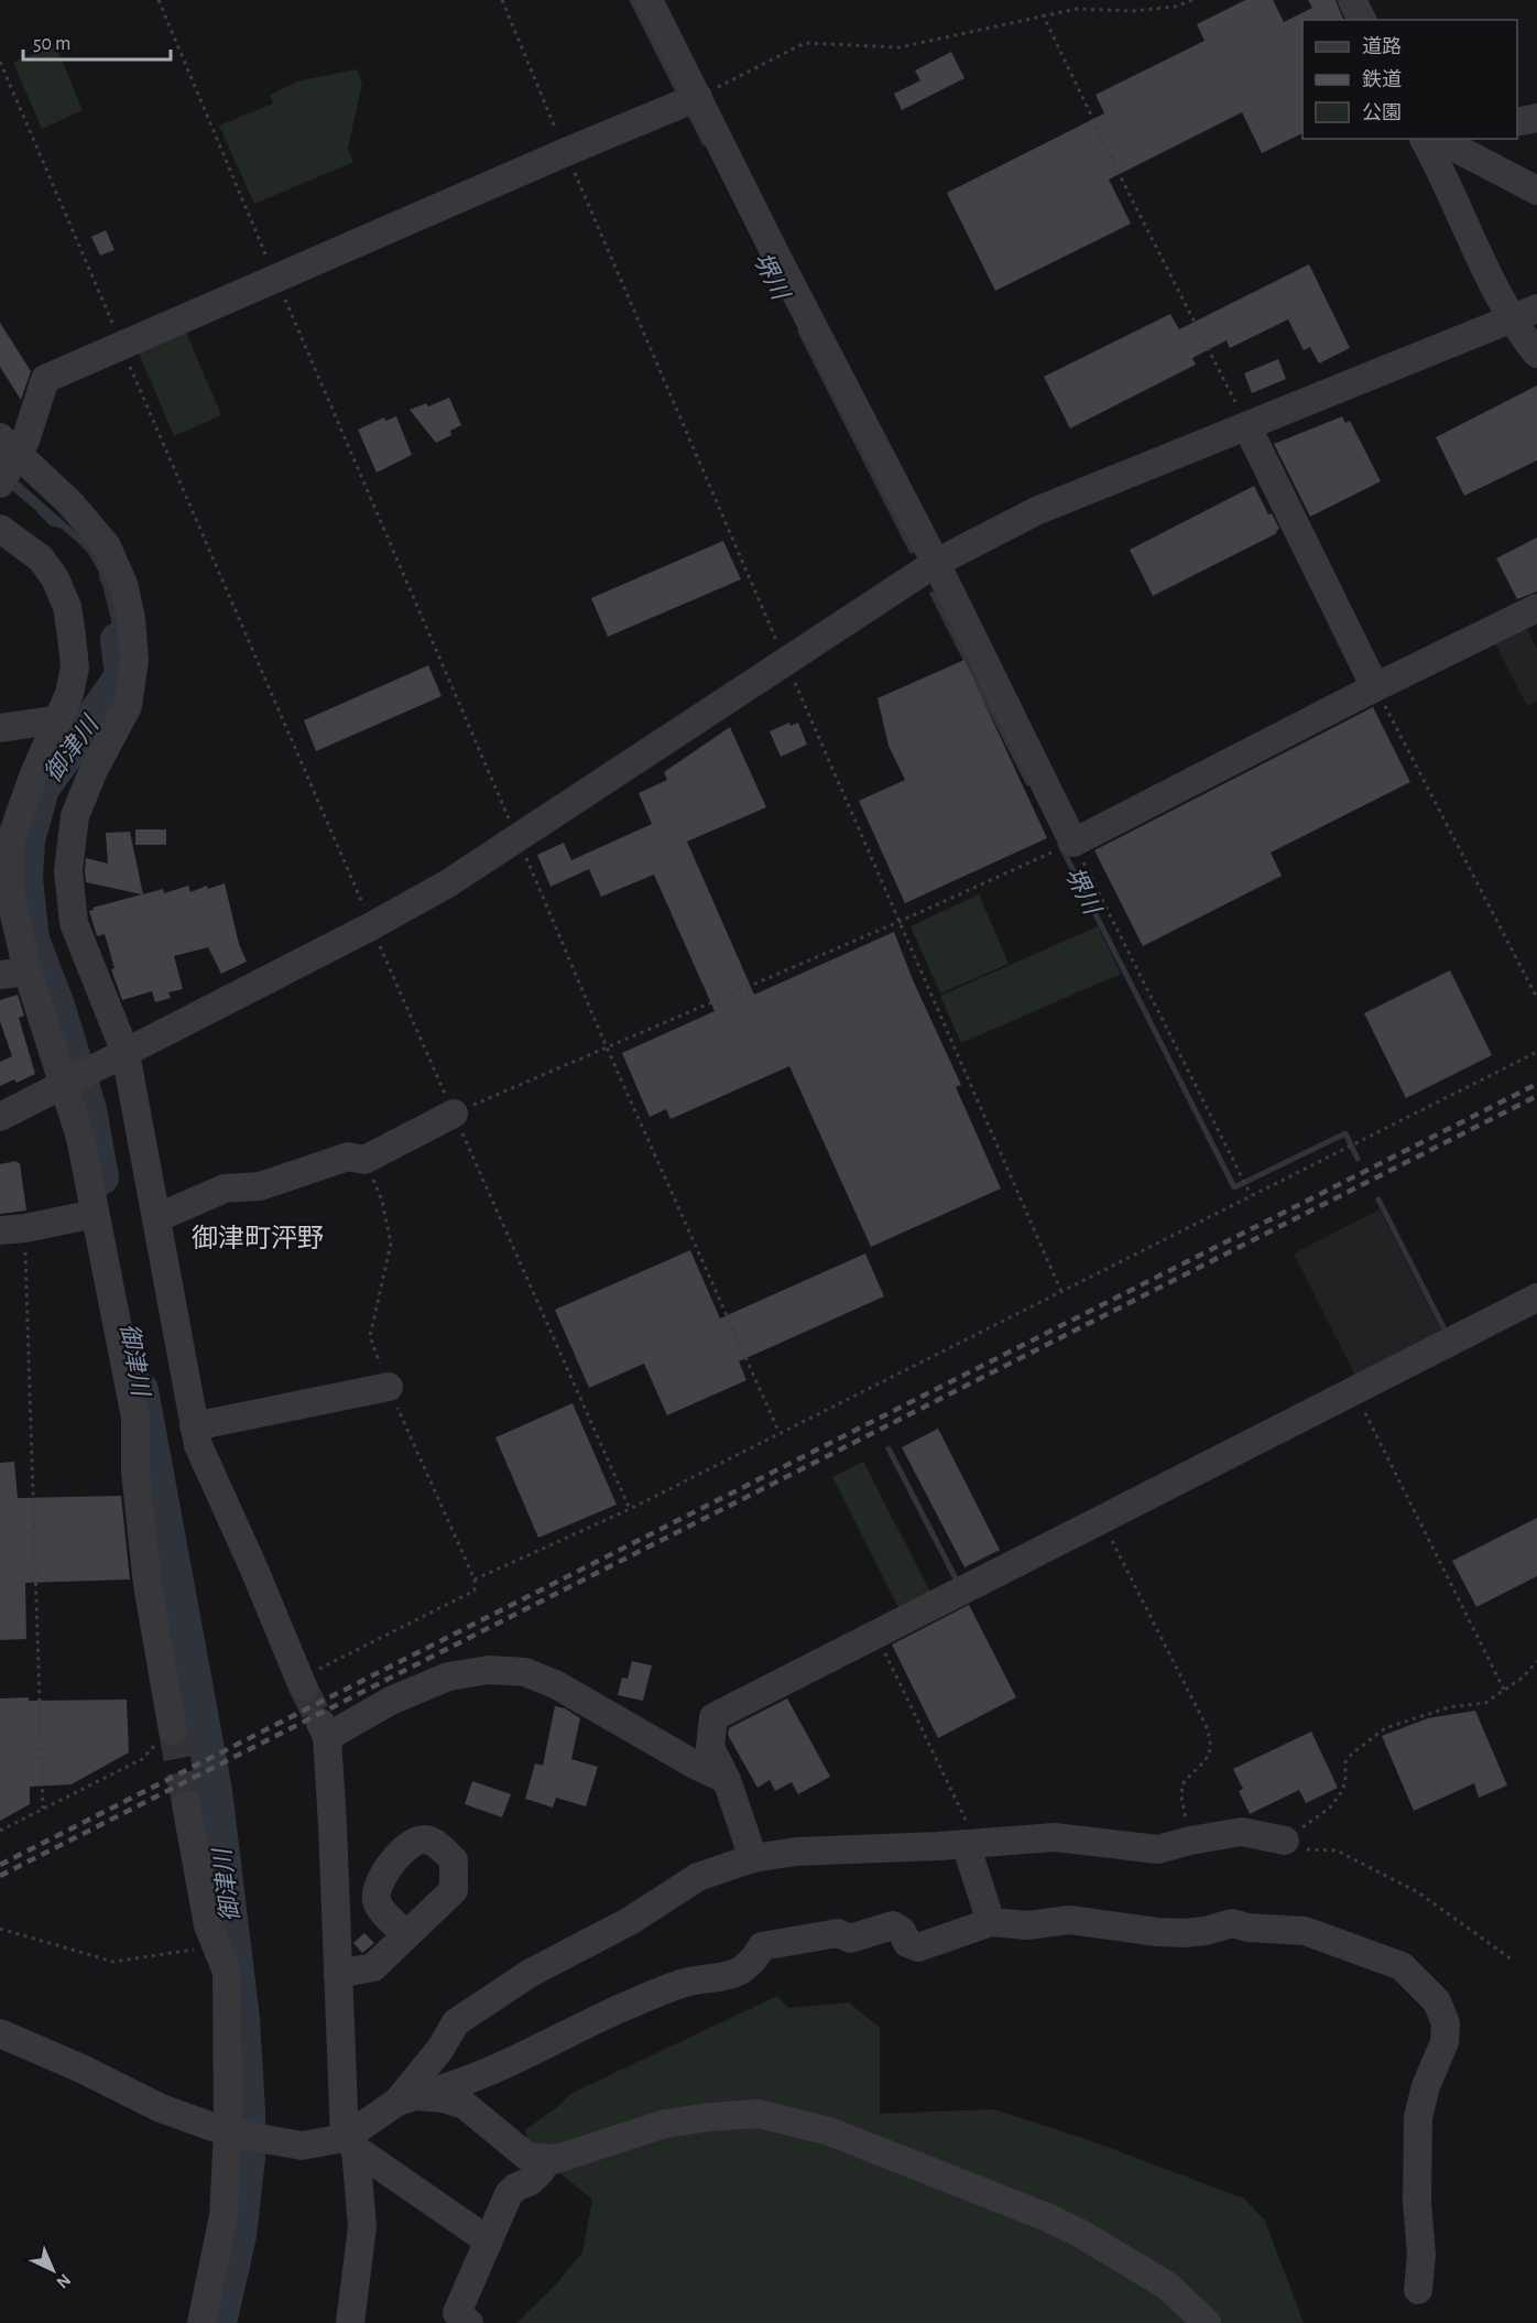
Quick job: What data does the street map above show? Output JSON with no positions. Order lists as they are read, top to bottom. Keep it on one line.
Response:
{"districts":["御津町泙野"],"water":["堺川","御津川"],"legend":["道路","鉄道","公園"],"scale_bar":"50 m","north":"bottom right"}
